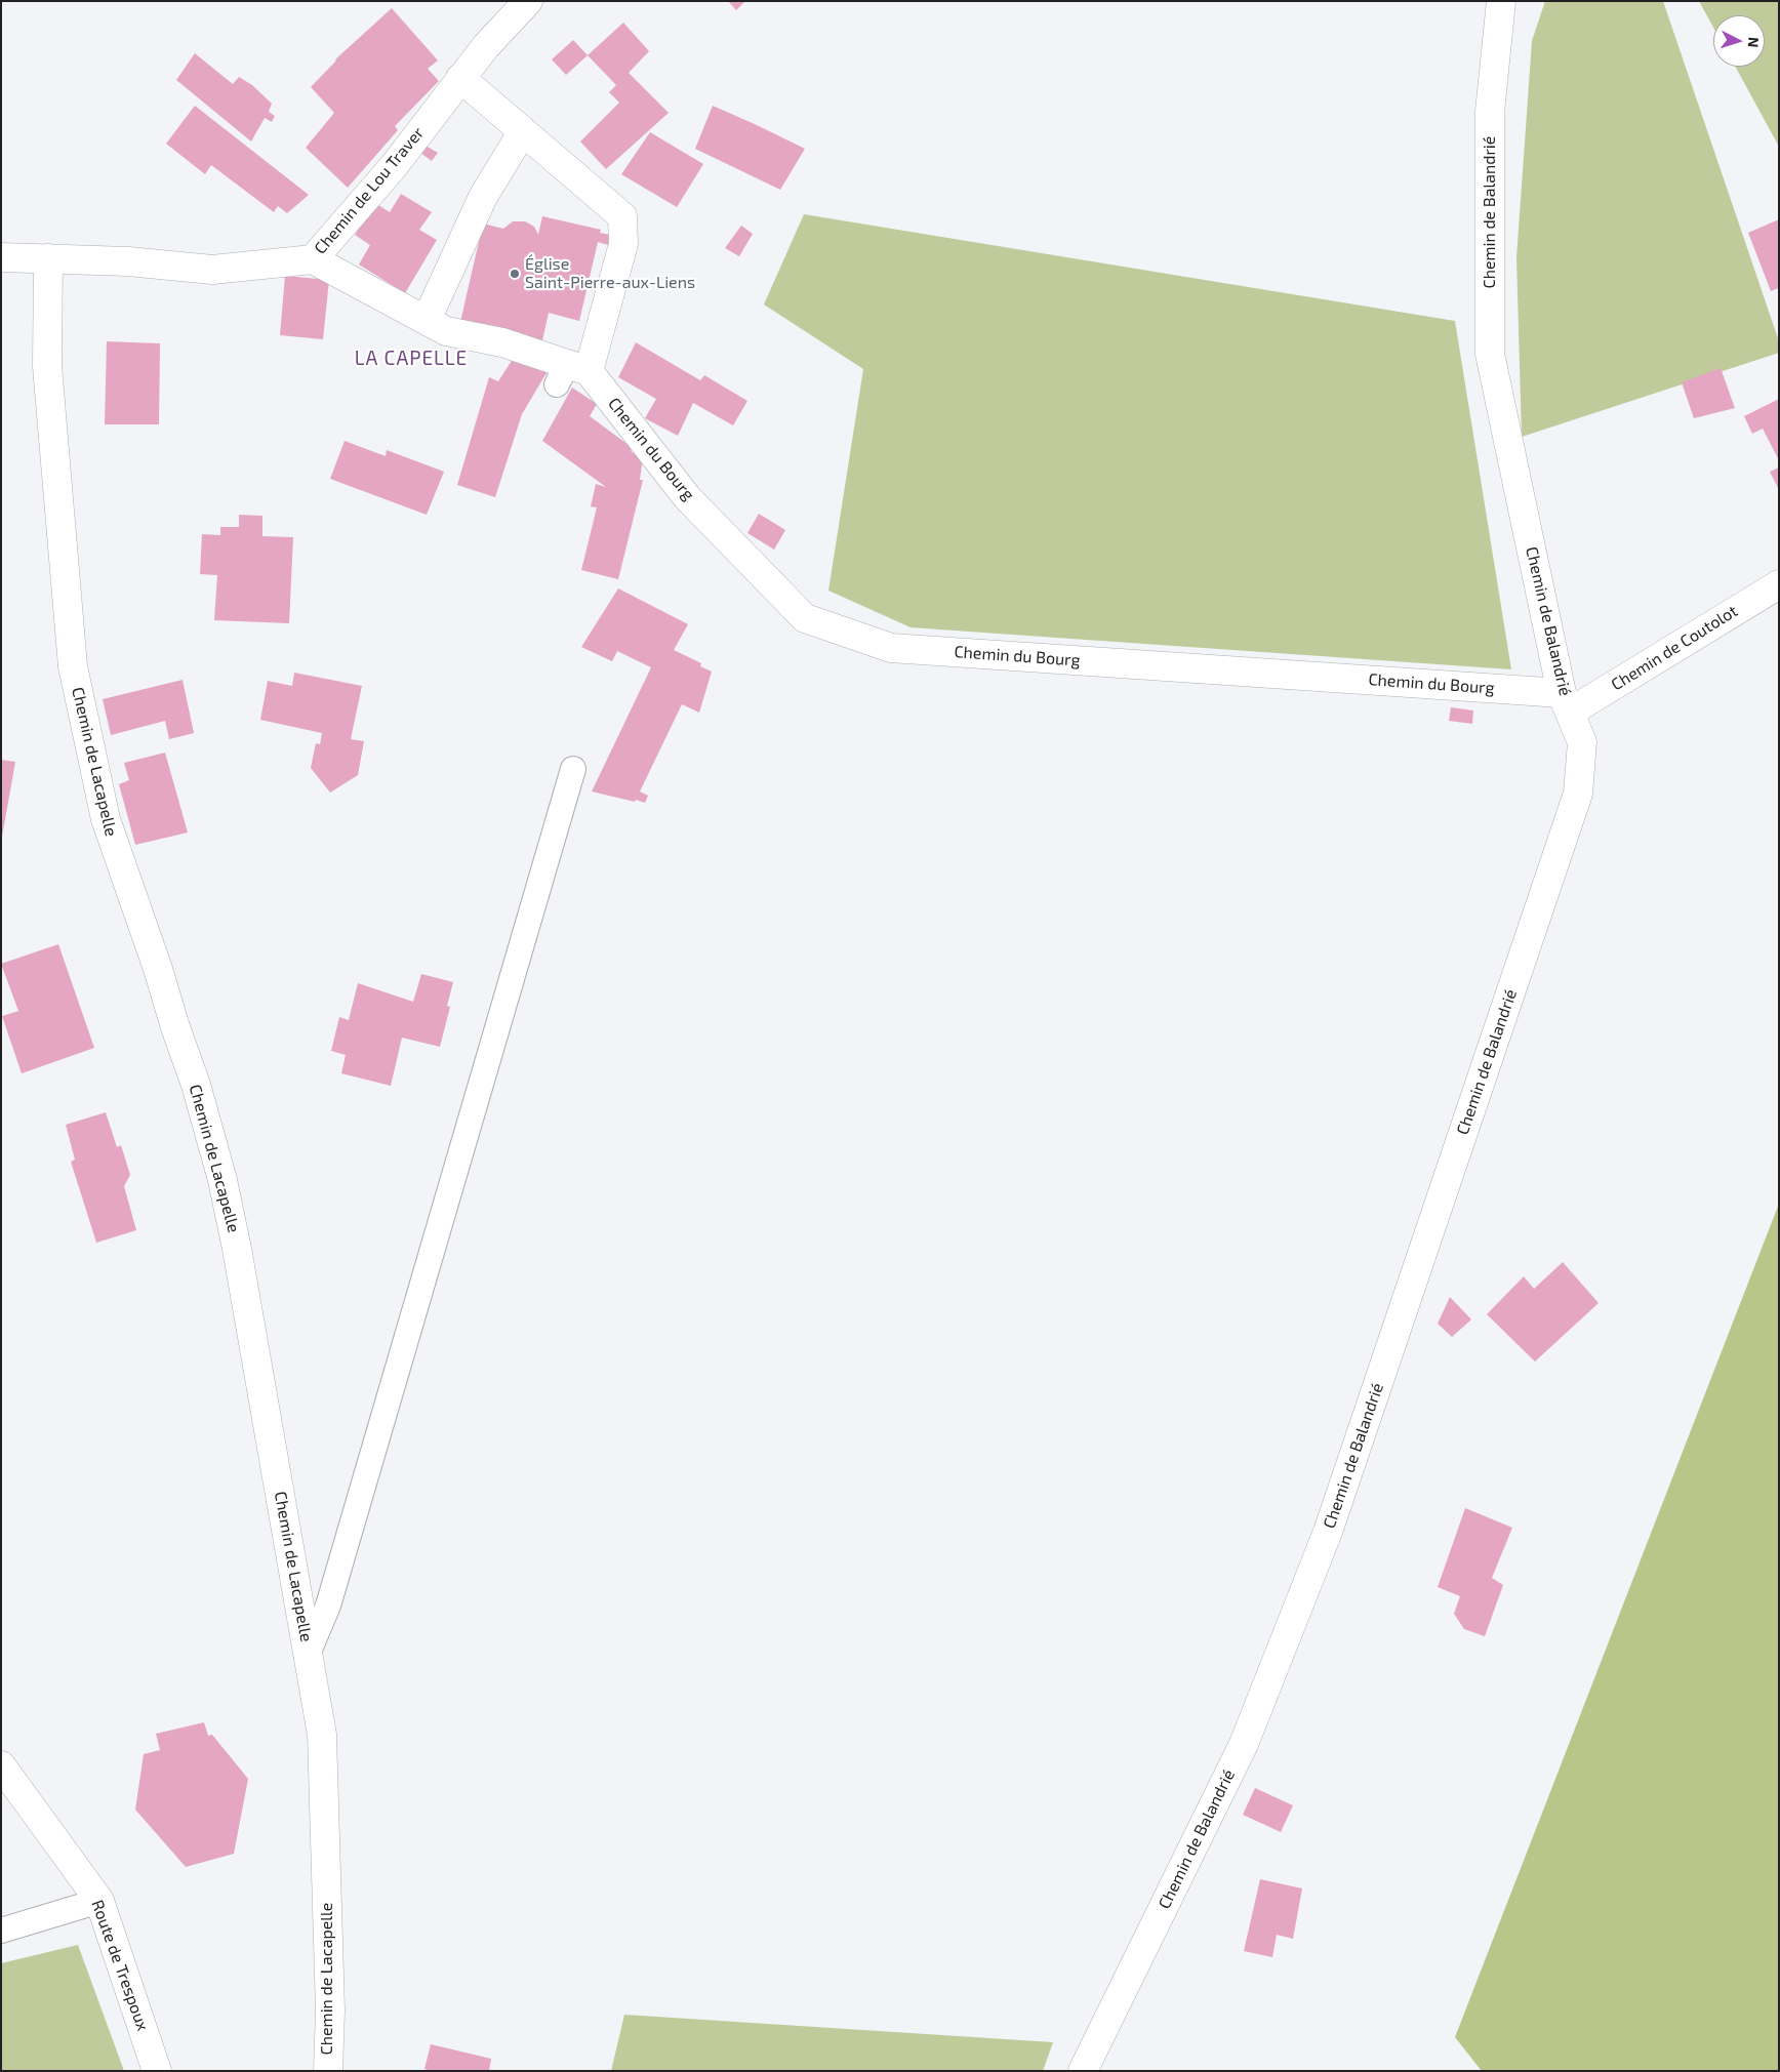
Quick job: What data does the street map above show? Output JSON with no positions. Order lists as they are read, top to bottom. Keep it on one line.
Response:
{"streets":{"street":["Chemin de Lou Traver","Chemin de Balandrié","Chemin du Bourg","Chemin de Coutolot","Chemin de Lacapelle","Route de Trespoux"]},"crossings":[["Chemin de Lou Traver","Chemin de Lacapelle"],["Chemin de Balandrié","Chemin du Bourg"],["Chemin de Balandrié","Chemin de Coutolot"],["Chemin du Bourg","Chemin de Coutolot"]],"districts":["LA CAPELLE"],"places":["Église Saint-Pierre-aux-Liens"],"north":"right"}
